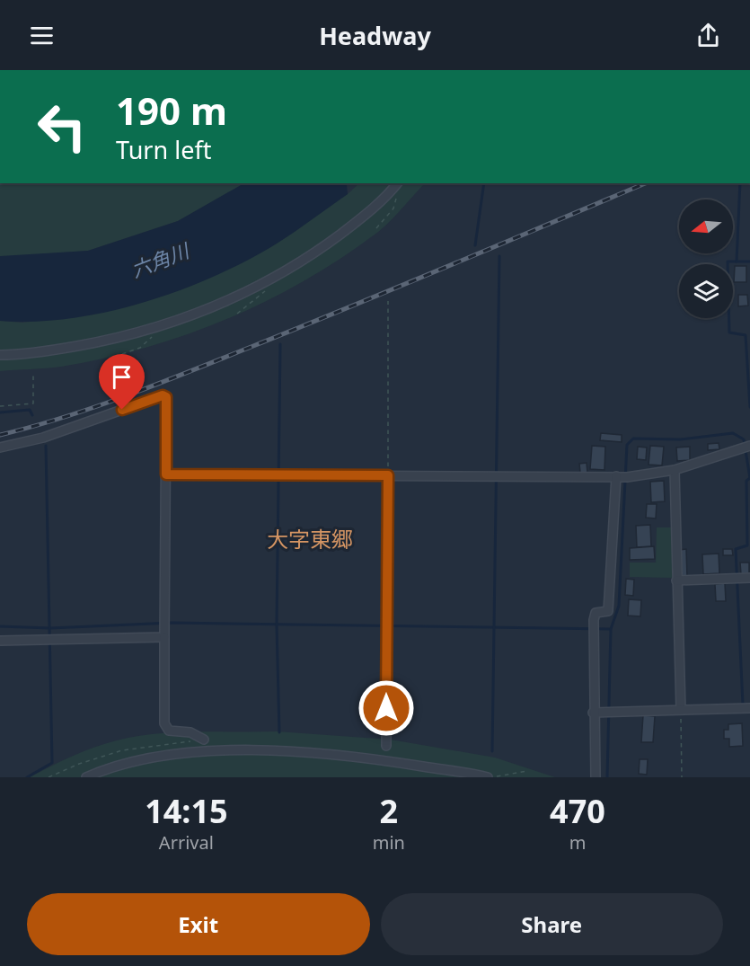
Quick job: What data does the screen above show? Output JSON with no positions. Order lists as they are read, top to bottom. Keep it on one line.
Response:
{"districts":["大字東郷"],"water":["六角川"],"north":"left","page":{"header":"Headway","turn":["190 m","Turn left"],"eta":["14:15","Arrival","2","min","470","m"],"buttons":["Exit","Share"]}}
